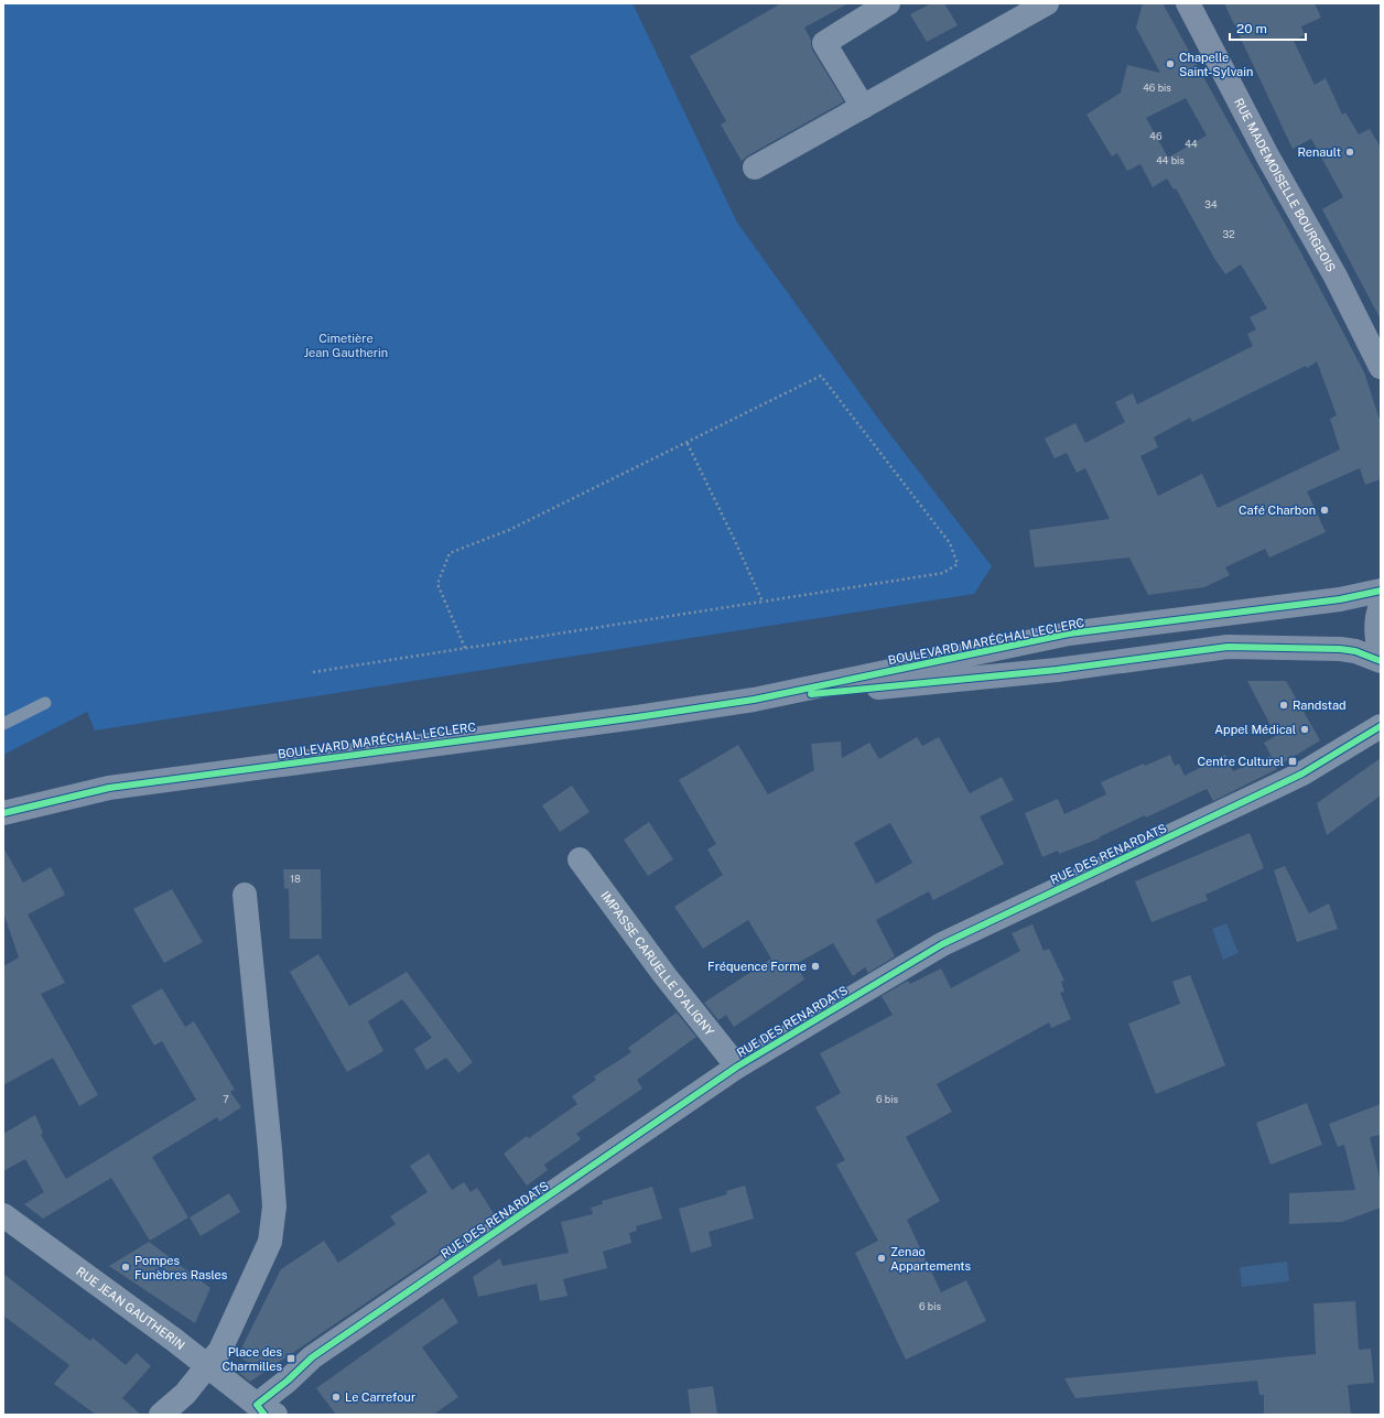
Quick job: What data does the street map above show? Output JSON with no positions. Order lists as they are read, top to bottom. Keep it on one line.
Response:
{"streets":{"main road":["RUE MADEMOISELLE BOURGEOIS","BOULEVARD MARÉCHAL LECLERC"],"street":["RUE DES RENARDATS","IMPASSE CARUELLE D'ALIGNY","RUE JEAN GAUTHERIN"]},"crossings":[["RUE DES RENARDATS","IMPASSE CARUELLE D'ALIGNY"],["RUE DES RENARDATS","RUE JEAN GAUTHERIN"]],"parks":["Cimetière Jean Gautherin"],"places":{"other":["Chapelle Saint-Sylvain","Renault","Café Charbon","Randstad","Appel Médical","Fréquence Forme","Zenao Appartements","Pompes Funèbres Rasles","Le Carrefour"],"transit":["Centre Culturel","Place des Charmilles"]},"house_numbers":["46 bis","46","44","44 bis","34","32","18","7","6 bis","6 bis"],"scale_bar":"20 m"}
